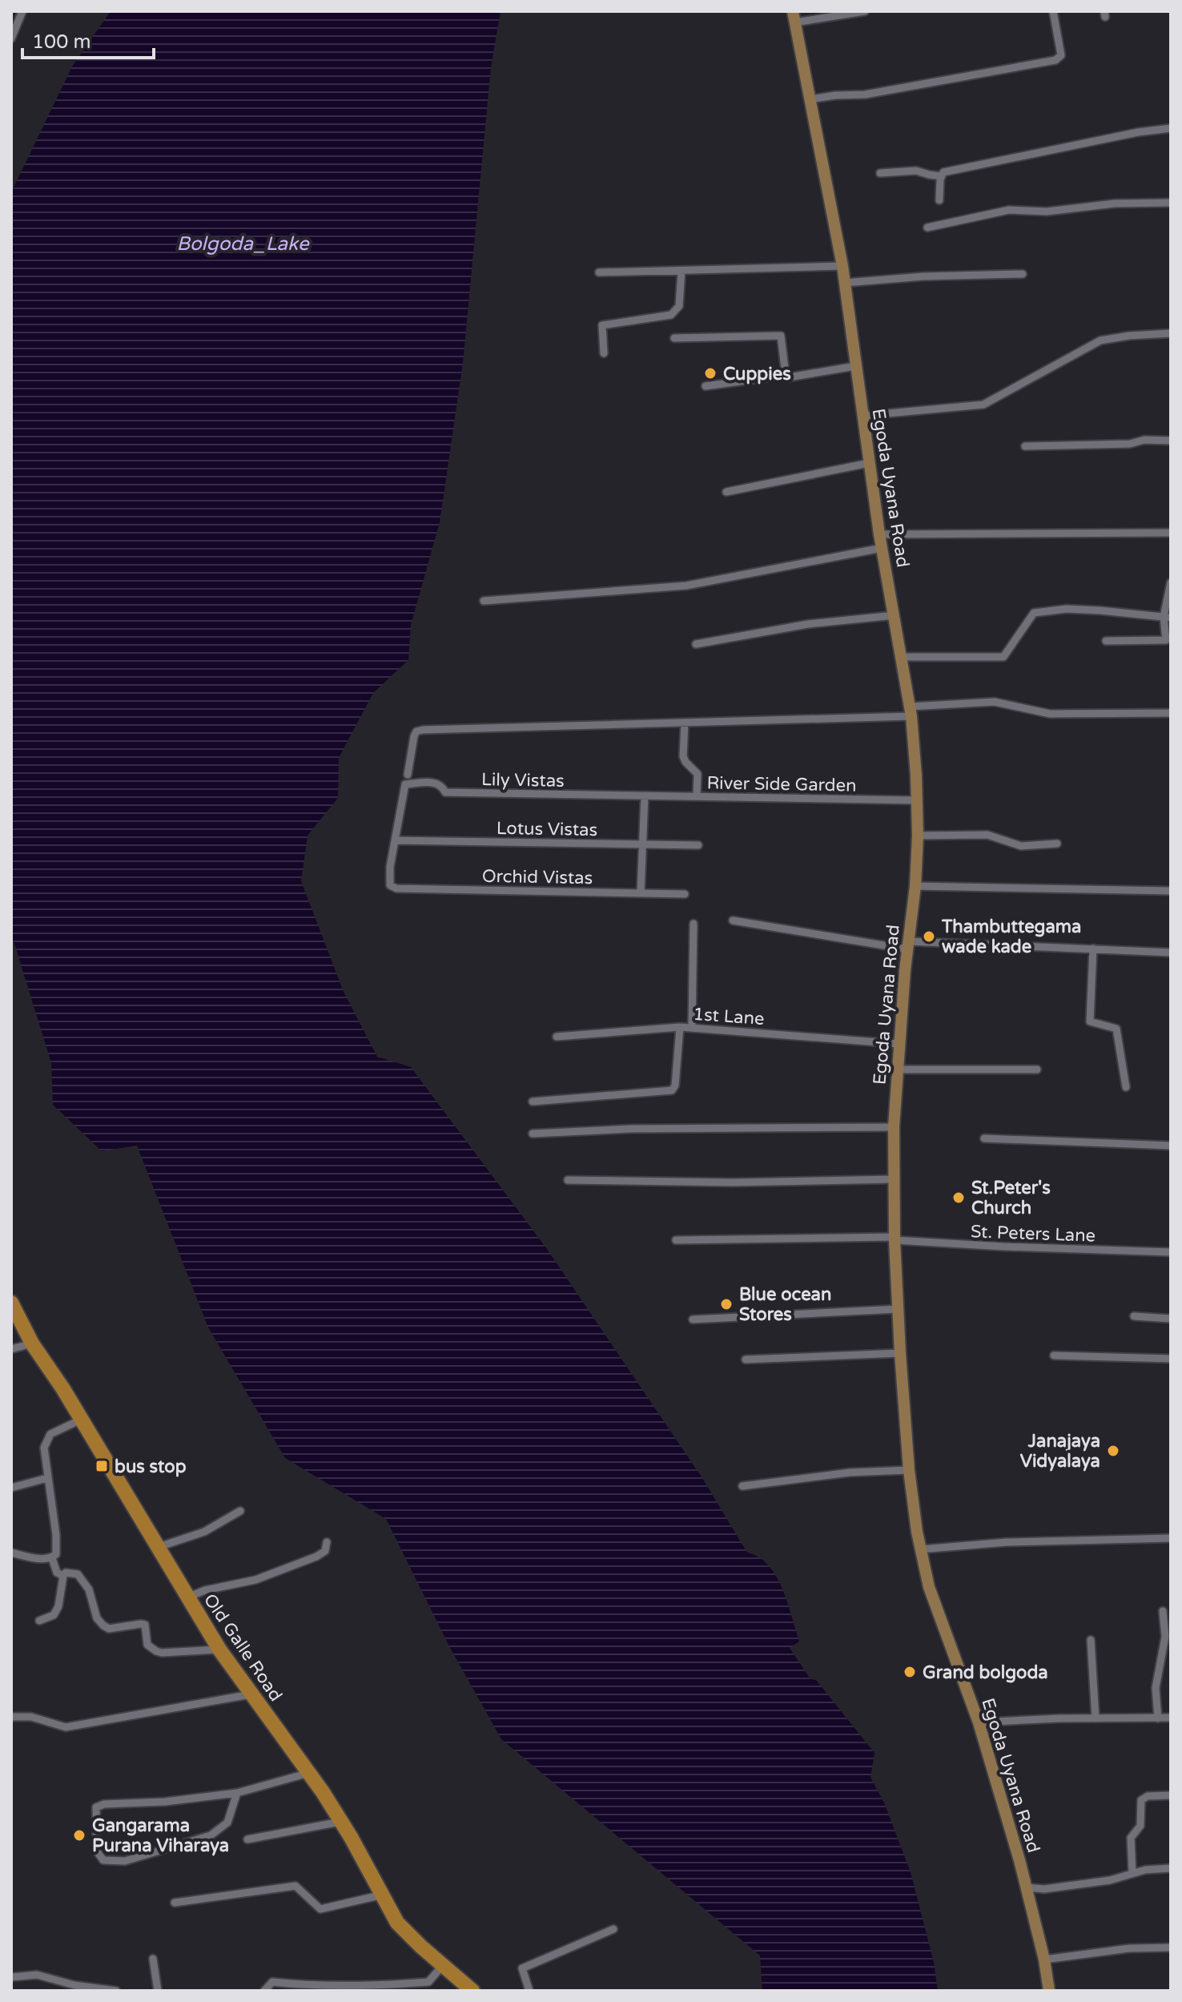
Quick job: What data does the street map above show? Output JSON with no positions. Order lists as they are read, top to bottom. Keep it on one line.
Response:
{"streets":{"highway":["Old Galle Road"],"main road":["Egoda Uyana Road"],"street":["Lily Vistas","River Side Garden","Lotus Vistas","Orchid Vistas","1st Lane","St. Peters Lane"]},"crossings":[["Egoda Uyana Road","River Side Garden"],["Egoda Uyana Road","1st Lane"],["Egoda Uyana Road","St. Peters Lane"],["Lily Vistas","River Side Garden"],["Lily Vistas","Lotus Vistas"],["Lily Vistas","Orchid Vistas"],["Lotus Vistas","Orchid Vistas"]],"water":["Bolgoda_Lake"],"places":{"other":["Cuppies","Thambuttegama wade kade","St.Peter's Church","Blue ocean Stores","Janajaya Vidyalaya","Grand bolgoda","Gangarama Purana Viharaya"],"transit":["bus stop"]},"scale_bar":"100 m"}
